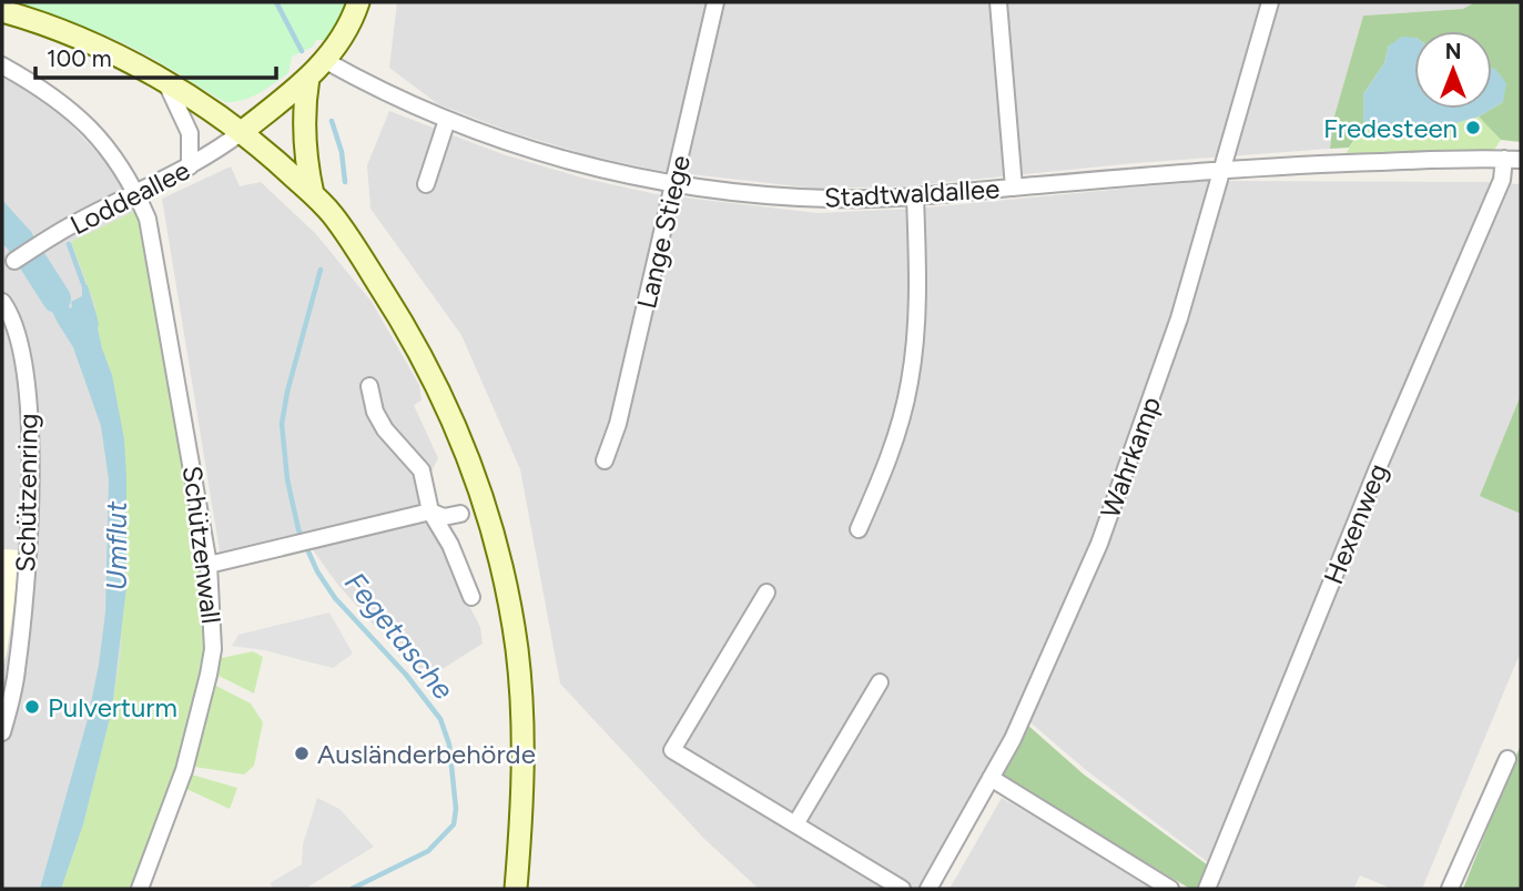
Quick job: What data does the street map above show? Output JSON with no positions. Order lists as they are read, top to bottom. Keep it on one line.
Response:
{"streets":{"street":["Stadtwaldallee","Loddeallee","Lange Stiege","Wahrkamp","Schützenring","Hexenweg","Schützenwall"]},"crossings":[["Stadtwaldallee","Lange Stiege"],["Stadtwaldallee","Wahrkamp"],["Stadtwaldallee","Hexenweg"],["Loddeallee","Schützenwall"]],"water":["Umflut","Fegetasche"],"places":["Fredesteen","Pulverturm","Ausländerbehörde"],"scale_bar":"100 m","north":"top"}
